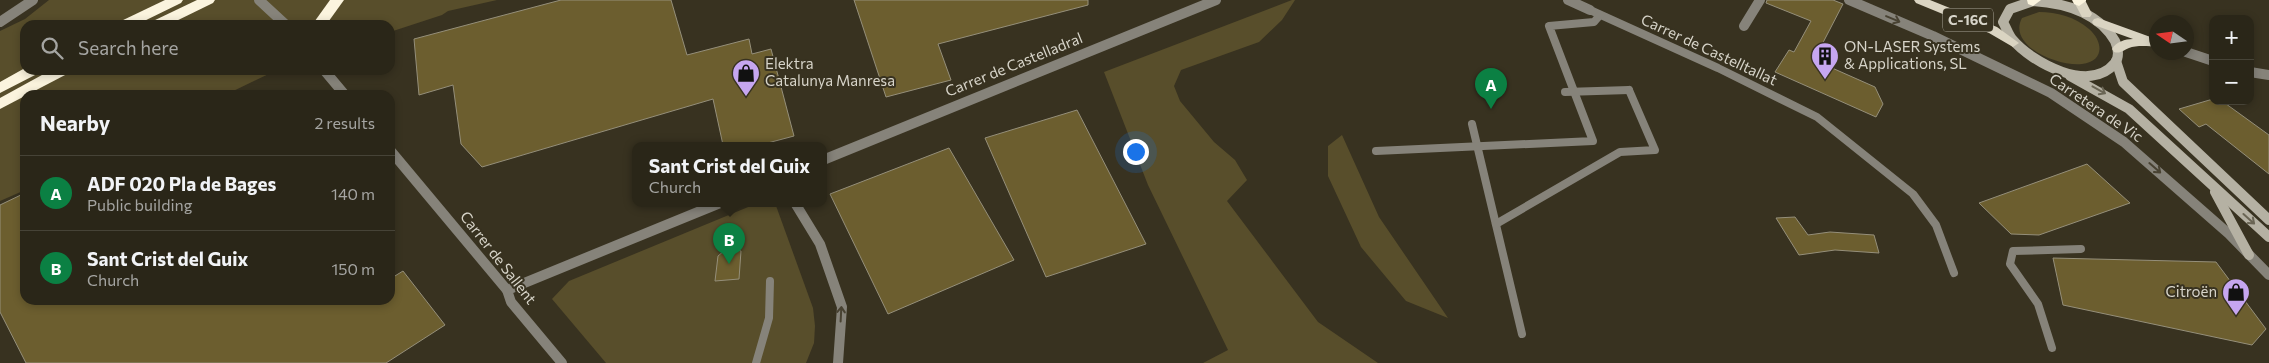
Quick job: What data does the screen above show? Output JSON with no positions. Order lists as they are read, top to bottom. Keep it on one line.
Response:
{"streets":{"main road":["C-16C"],"street":["Carrer de Castelltallat","Carrer de Castelladral","Carretera de Vic","Carrer de Sallent"]},"one_way":["Carretera de Vic"],"places":{"building":["ON-LASER Systems & Applications, SL"],"shop":["Elektra Catalunya Manresa","Citroën"]},"north":"left","page":{"map_buttons":["+","−"],"search":"Search here","pins":["A","B"],"heading":["Nearby","2 results"],"popup":["Sant Crist del Guix","Church"],"list":[{"mark":"A","name":"ADF 020 Pla de Bages","note":"Public building","value":"140 m"},{"mark":"B","name":"Sant Crist del Guix","note":"Church","value":"150 m"}]}}
